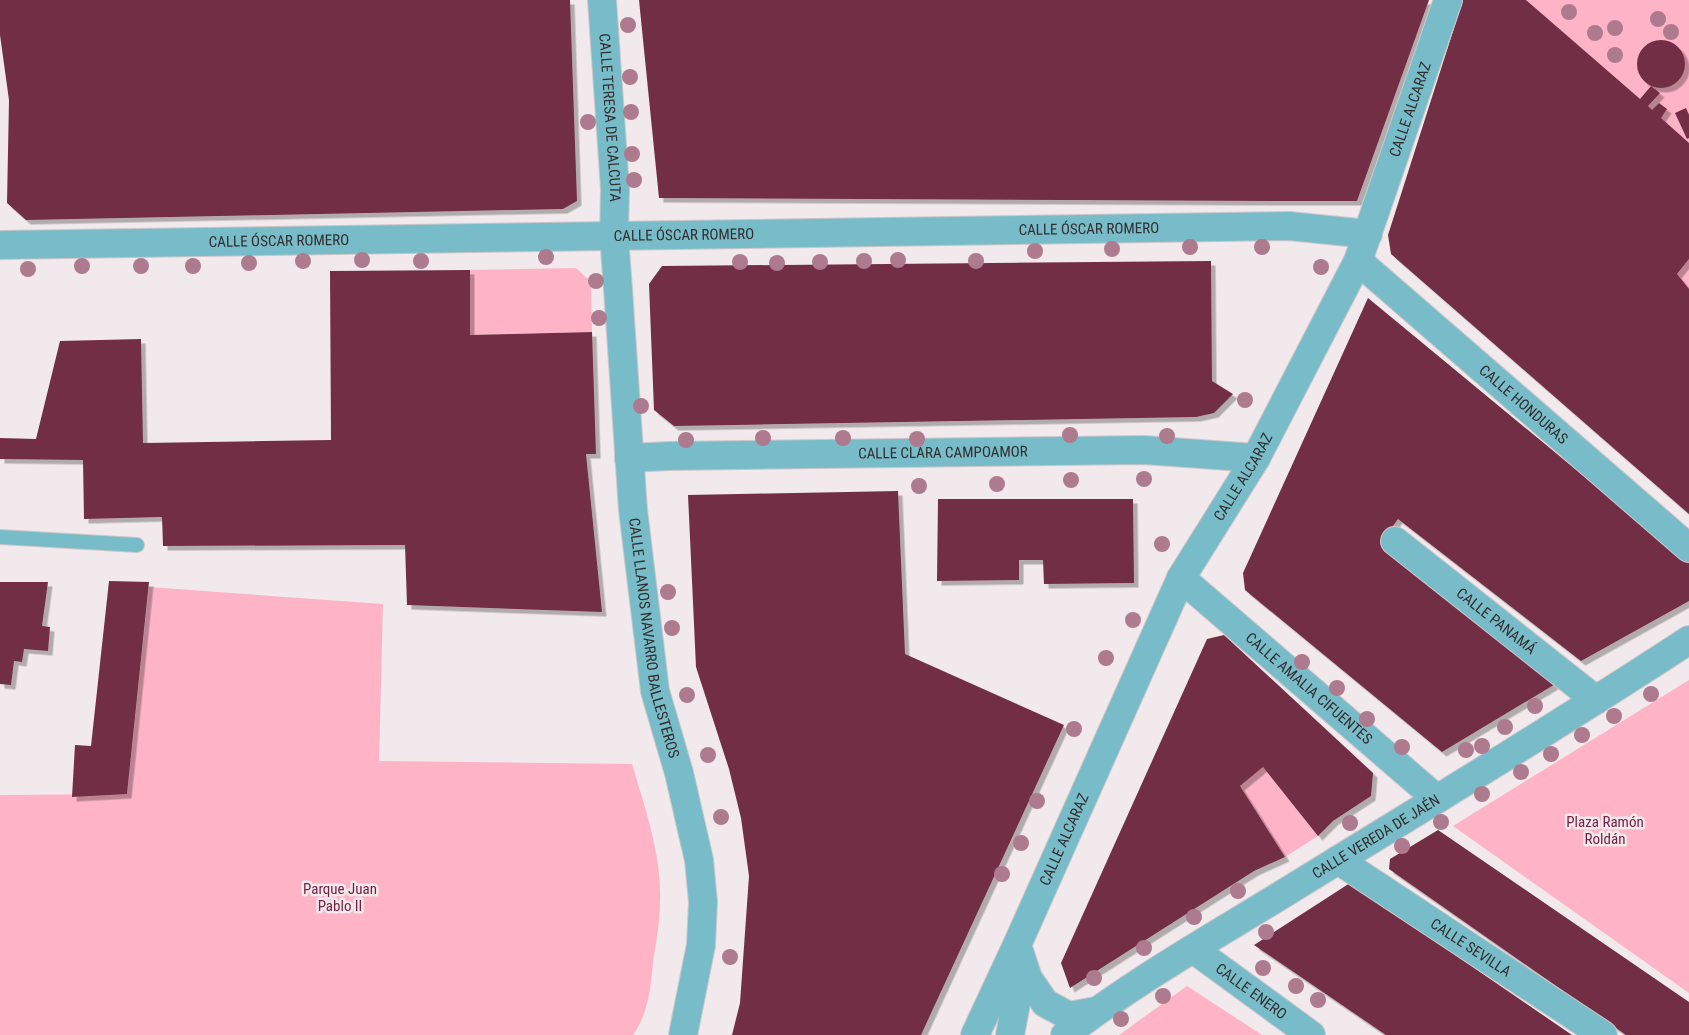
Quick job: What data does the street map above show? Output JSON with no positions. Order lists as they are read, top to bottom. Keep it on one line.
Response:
{"streets":{"street":["CALLE ALCARAZ","CALLE TERESA DE CALCUTA","CALLE ÓSCAR ROMERO","CALLE HONDURAS","CALLE CLARA CAMPOAMOR","CALLE PANAMÁ","CALLE LLANOS NAVARRO BALLESTEROS","CALLE AMALIA CIFUENTES","CALLE VEREDA DE JAÉN","CALLE SEVILLA","CALLE ENERO"]},"crossings":[["CALLE ALCARAZ","CALLE ÓSCAR ROMERO"],["CALLE ALCARAZ","CALLE HONDURAS"],["CALLE ALCARAZ","CALLE CLARA CAMPOAMOR"],["CALLE ALCARAZ","CALLE AMALIA CIFUENTES"],["CALLE TERESA DE CALCUTA","CALLE ÓSCAR ROMERO"],["CALLE TERESA DE CALCUTA","CALLE LLANOS NAVARRO BALLESTEROS"],["CALLE ÓSCAR ROMERO","CALLE LLANOS NAVARRO BALLESTEROS"],["CALLE CLARA CAMPOAMOR","CALLE LLANOS NAVARRO BALLESTEROS"],["CALLE PANAMÁ","CALLE VEREDA DE JAÉN"],["CALLE AMALIA CIFUENTES","CALLE VEREDA DE JAÉN"],["CALLE VEREDA DE JAÉN","CALLE SEVILLA"],["CALLE VEREDA DE JAÉN","CALLE ENERO"]],"parks":["Plaza Ramón Roldán","Parque Juan Pablo II"]}
